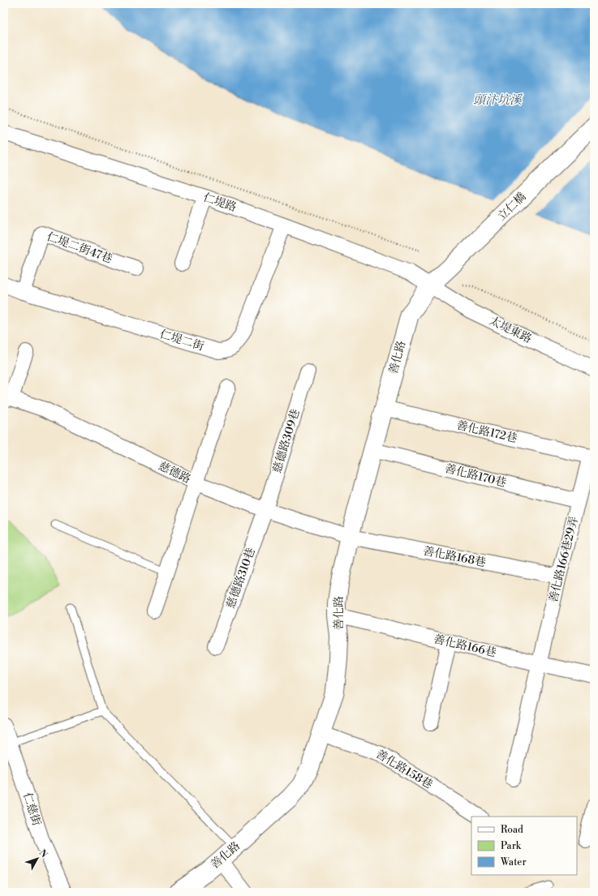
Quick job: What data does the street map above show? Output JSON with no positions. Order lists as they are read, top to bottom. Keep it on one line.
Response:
{"streets":{"street":["仁堤路","立仁橋","仁堤二街47巷","太堤東路","仁堤二街","善化路","善化路172巷","慈德路309巷","慈德路","善化路170巷","善化路168巷","善化路166巷29弄","慈德路310巷","善化路166巷","善化路158巷","仁慈街"]},"crossings":[["仁堤路","立仁橋"],["仁堤路","太堤東路"],["仁堤路","仁堤二街"],["仁堤路","善化路"],["立仁橋","太堤東路"],["立仁橋","善化路"],["仁堤二街47巷","仁堤二街"],["太堤東路","善化路"],["善化路","善化路172巷"],["善化路","慈德路"],["善化路","善化路170巷"],["善化路","善化路168巷"],["善化路","善化路166巷"],["善化路","善化路158巷"],["善化路172巷","善化路166巷29弄"],["慈德路309巷","慈德路"],["慈德路309巷","慈德路310巷"],["慈德路","善化路168巷"],["慈德路","慈德路310巷"],["善化路170巷","善化路166巷29弄"],["善化路168巷","善化路166巷29弄"],["善化路166巷29弄","善化路166巷"]],"water":["頭汴坑溪"],"legend":["Road","Park","Water"],"north":"top right"}
